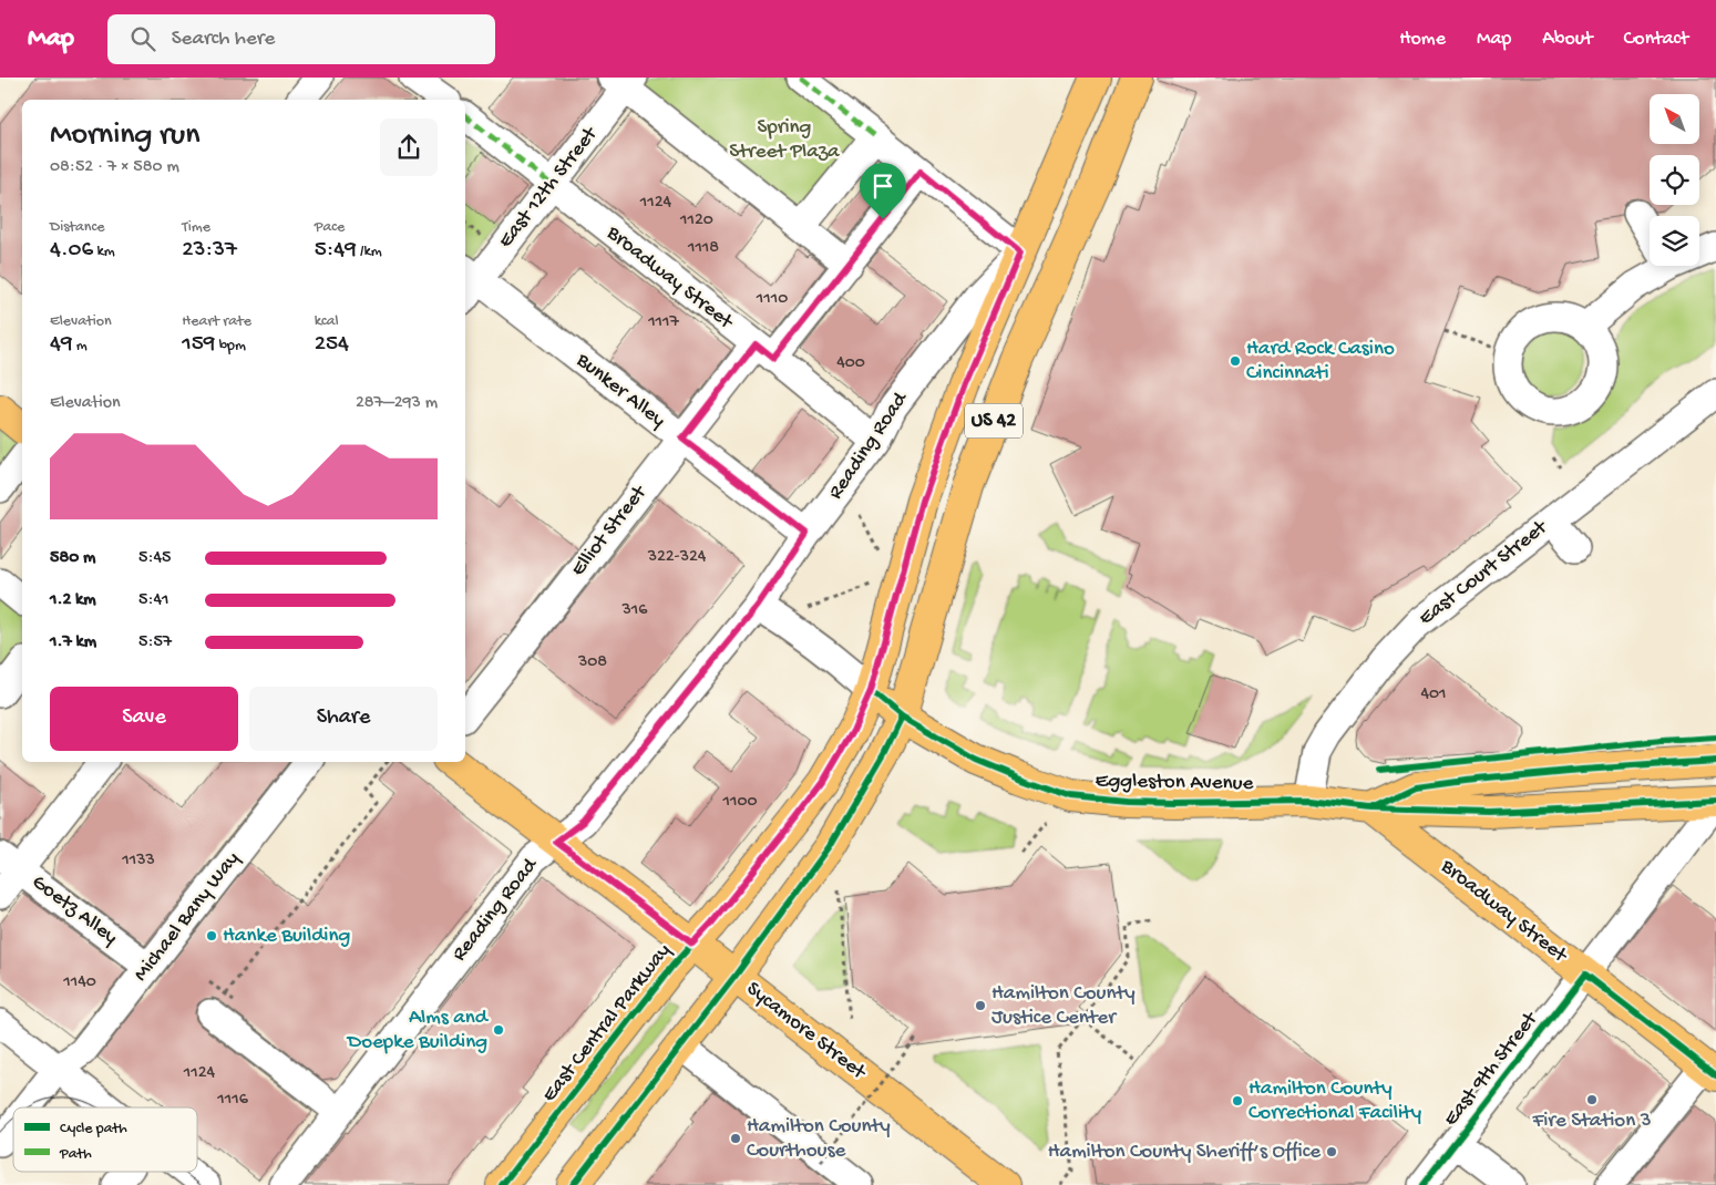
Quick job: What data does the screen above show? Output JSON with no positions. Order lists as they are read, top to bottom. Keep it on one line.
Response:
{"streets":{"main road":["Broadway Street","US 42","Reading Road","Eggleston Avenue","East Central Parkway","Sycamore Street"],"street":["East 12th Street","Bunker Alley","Elliot Street","East Court Street","Goetz Alley","Michael Bany Way","East 9th Street"]},"crossings":[["East 12th Street","Broadway Street"],["East 12th Street","Bunker Alley"],["Broadway Street","Reading Road"],["Broadway Street","Elliot Street"],["Broadway Street","Eggleston Avenue"],["Broadway Street","East 9th Street"],["Bunker Alley","Reading Road"],["Bunker Alley","Elliot Street"],["US 42","Eggleston Avenue"],["US 42","Sycamore Street"],["Reading Road","Eggleston Avenue"],["Reading Road","East Central Parkway"],["Reading Road","Sycamore Street"],["East Court Street","Eggleston Avenue"],["Eggleston Avenue","East Central Parkway"],["Eggleston Avenue","East 9th Street"],["Goetz Alley","Michael Bany Way"],["East Central Parkway","Sycamore Street"]],"parks":["Spring Street Plaza"],"places":["Hard Rock Casino Cincinnati","Hanke Building","Hamilton County Justice Center","Alms and Doepke Building","Fire Station 3","Hamilton County Correctional Facility","Hamilton County Courthouse","Hamilton County Sheriff’s Office"],"house_numbers":["1124","1120","1118","1110","1117","400","322-324","316","308","401","1100","1133","1140","1124","1116"],"legend":["Cycle path","Path"],"north":"top left","page":{"header":"Map","search":"Search here","nav":["Home","Map","About","Contact"],"heading":["Morning run","08:52 · 7 × 580 m"],"stats":[["Distance","4.06 km"],["Time","23:37"],["Pace","5:49 /km"],["Elevation","49 m"],["Heart rate","159 bpm"],["kcal","254"]],"chart":["Elevation","287–293 m"],"list":[{"name":"580 m","note":"5:45"},{"name":"1.2 km","note":"5:41"},{"name":"1.7 km","note":"5:57"}],"buttons":["Save","Share"]}}
